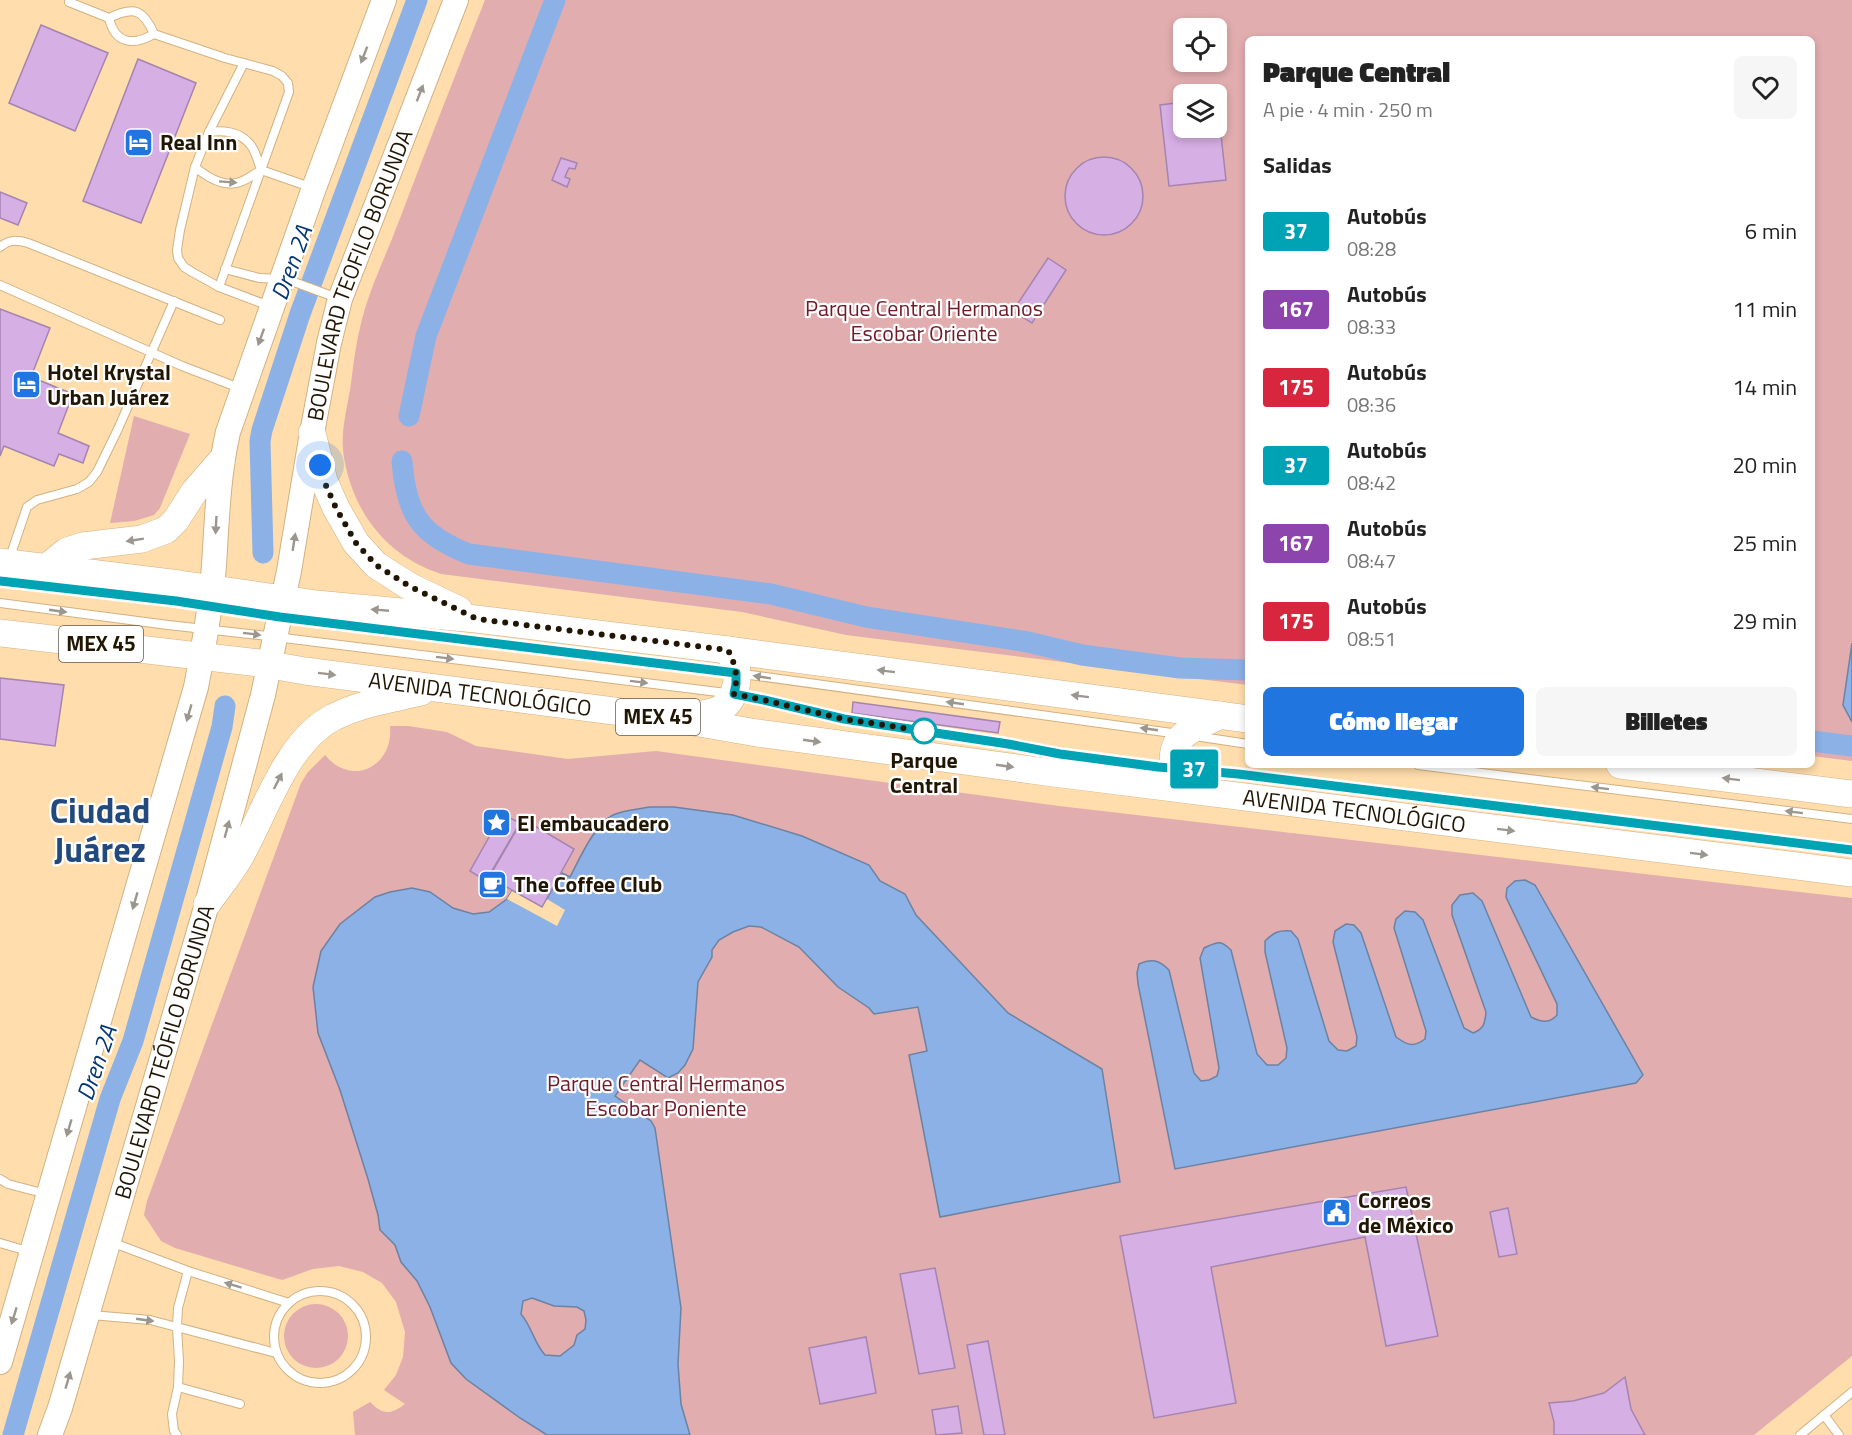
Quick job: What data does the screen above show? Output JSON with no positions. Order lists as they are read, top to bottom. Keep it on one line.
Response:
{"streets":{"main road":["BOULEVARD TEOFILO BORUNDA","MEX 45","AVENIDA TECNOLÓGICO","BOULEVARD TEÓFILO BORUNDA"]},"crossings":[["BOULEVARD TEOFILO BORUNDA","AVENIDA TECNOLÓGICO"],["BOULEVARD TEOFILO BORUNDA","BOULEVARD TEÓFILO BORUNDA"],["AVENIDA TECNOLÓGICO","BOULEVARD TEÓFILO BORUNDA"]],"districts":["Ciudad Juárez"],"water":["Dren 2A"],"parks":["Parque Central Hermanos Escobar Oriente","Parque Central Hermanos Escobar Poniente"],"places":{"hotel":["Real Inn","Hotel Krystal Urban Juárez"],"other":["Parque Central"],"place":["El embaucadero"],"cafe":["The Coffee Club"],"public building":["Correos de México"]},"lines":["bus line 37"],"page":{"on_map":"37","heading":[["Parque Central","A pie · 4 min · 250 m"],"Salidas"],"list":[{"mark":"37","name":"Autobús","note":"08:28","value":"6 min"},{"mark":"167","name":"Autobús","note":"08:33","value":"11 min"},{"mark":"175","name":"Autobús","note":"08:36","value":"14 min"},{"mark":"37","name":"Autobús","note":"08:42","value":"20 min"},{"mark":"167","name":"Autobús","note":"08:47","value":"25 min"},{"mark":"175","name":"Autobús","note":"08:51","value":"29 min"}],"buttons":["Cómo llegar","Billetes"]}}
